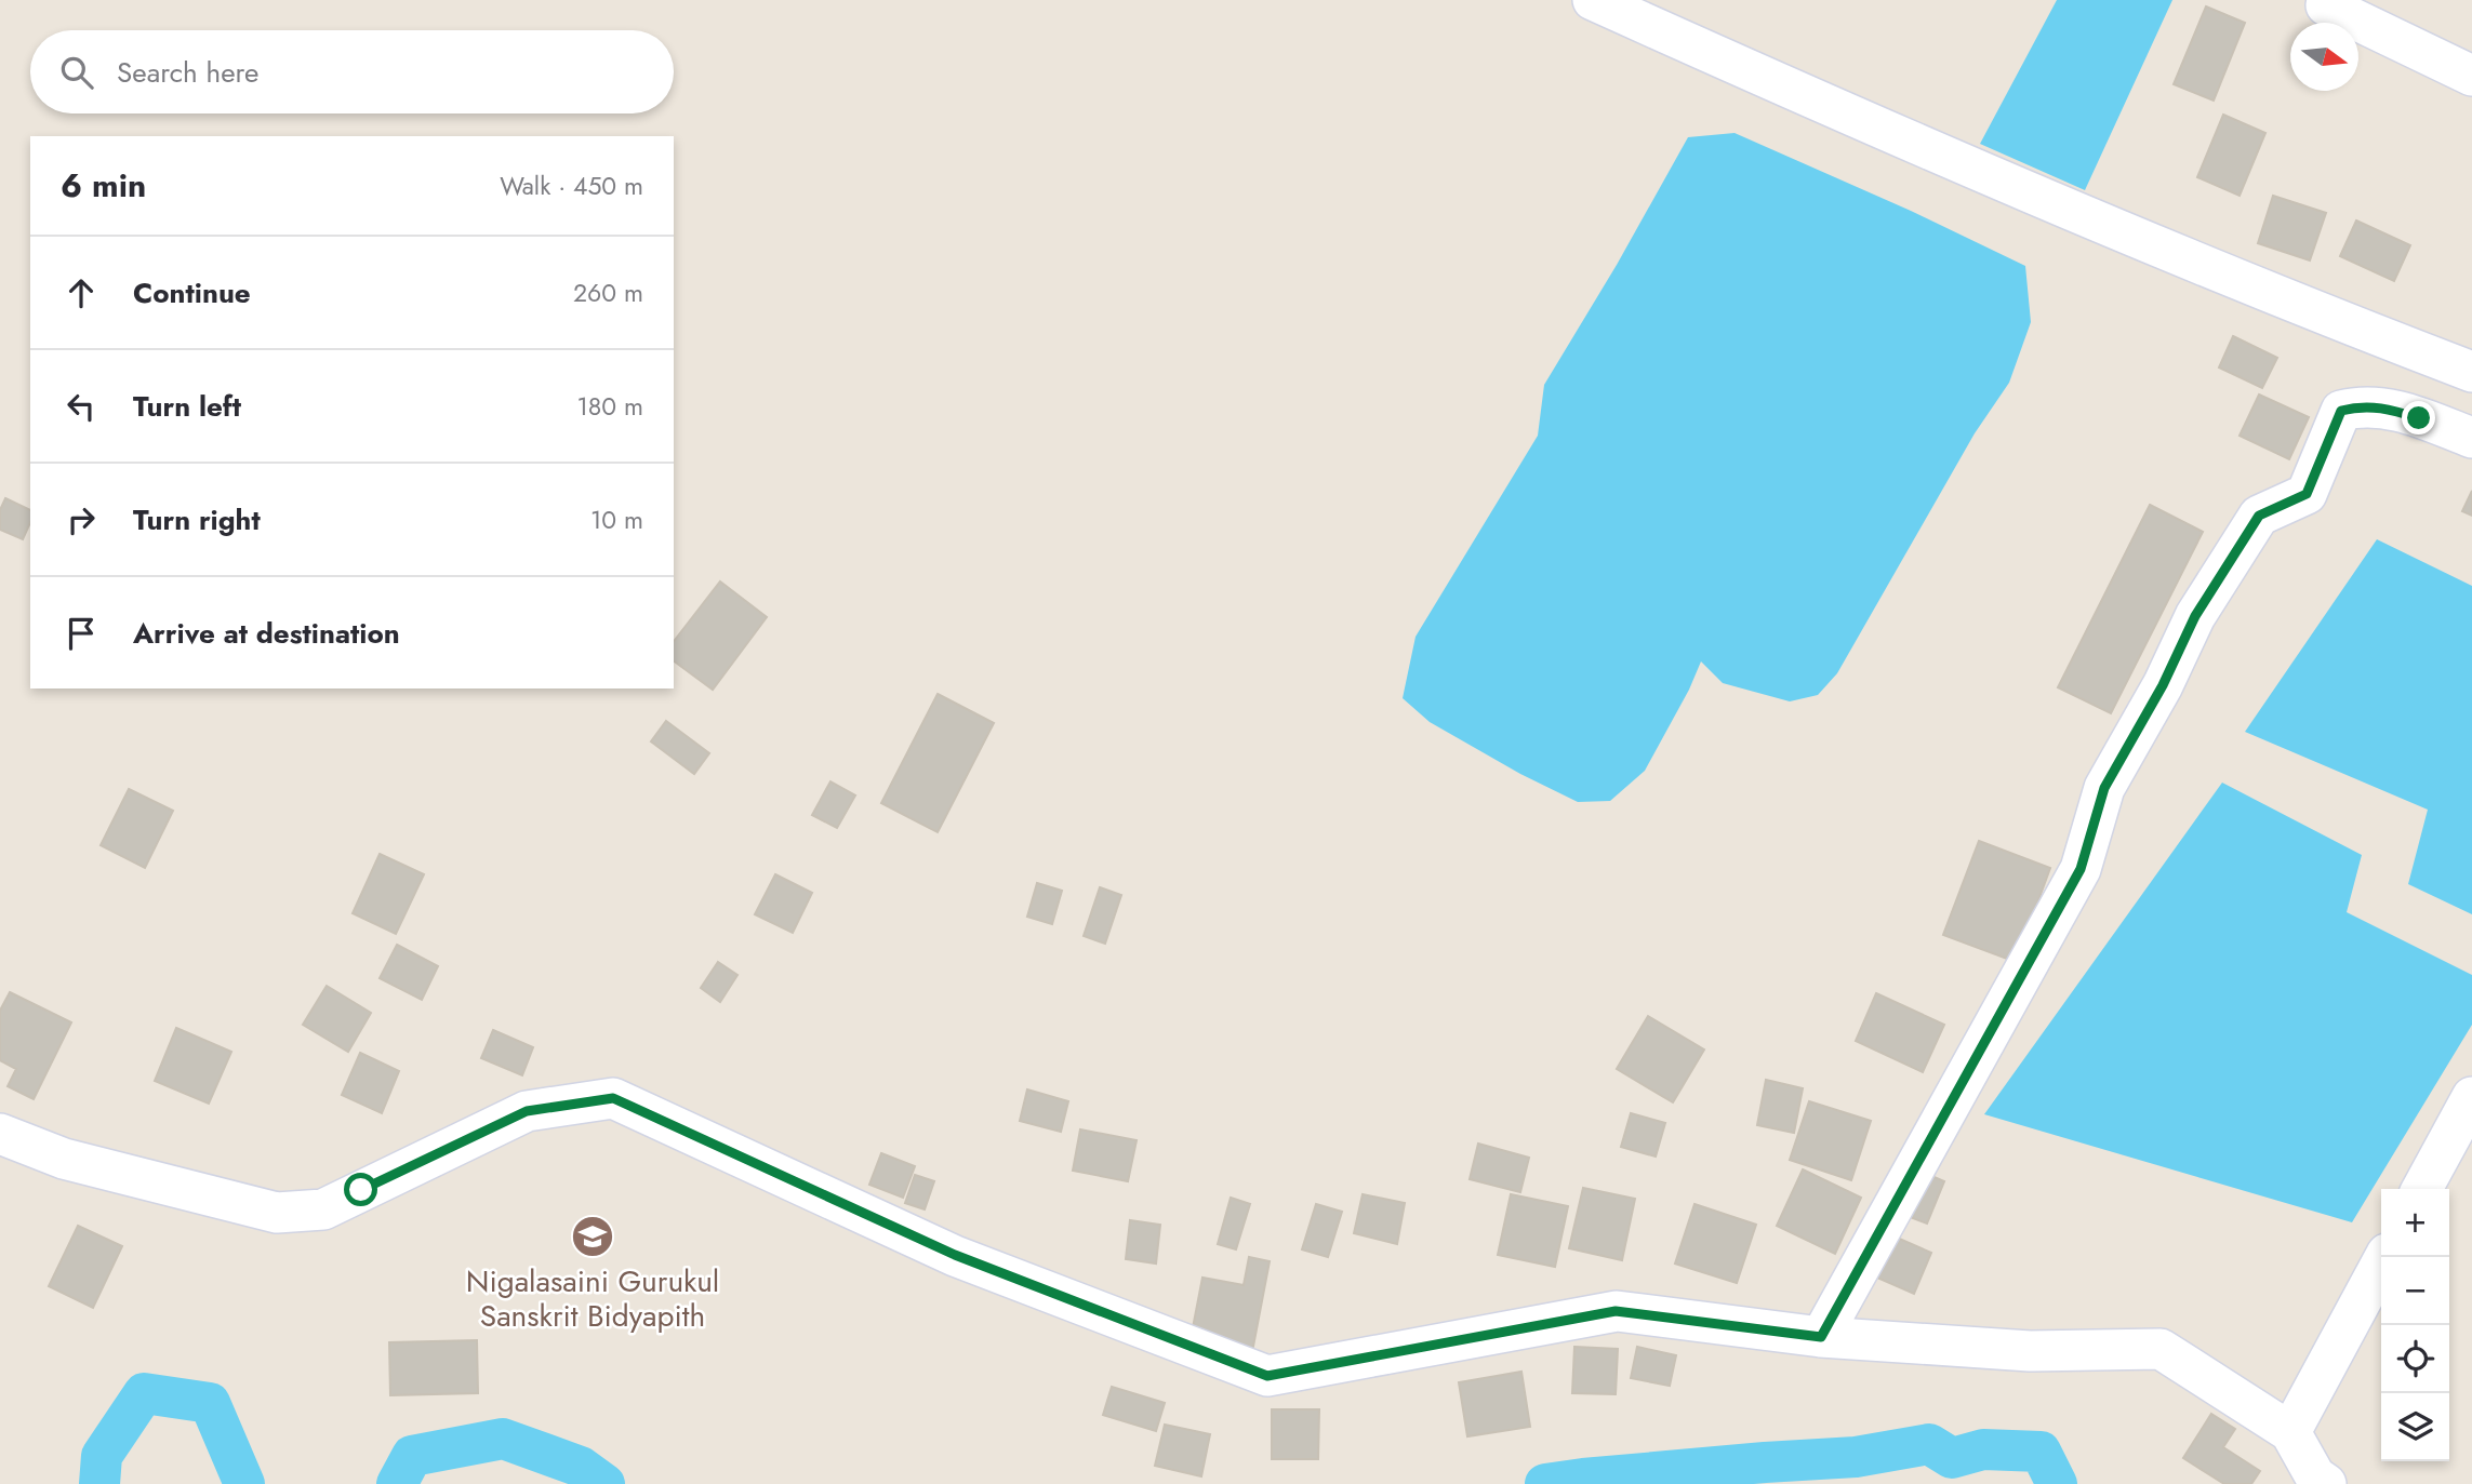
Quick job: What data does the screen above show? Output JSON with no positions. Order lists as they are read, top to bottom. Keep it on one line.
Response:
{"places":{"school or university":["Nigalasaini Gurukul Sanskrit Bidyapith"]},"north":"right","page":{"search":"Search here","heading":["6 min","Walk · 450 m"],"list":[["Continue","260 m"],["Turn left","180 m"],["Turn right","10 m"],"Arrive at destination"],"map_buttons":["+","−"]}}
